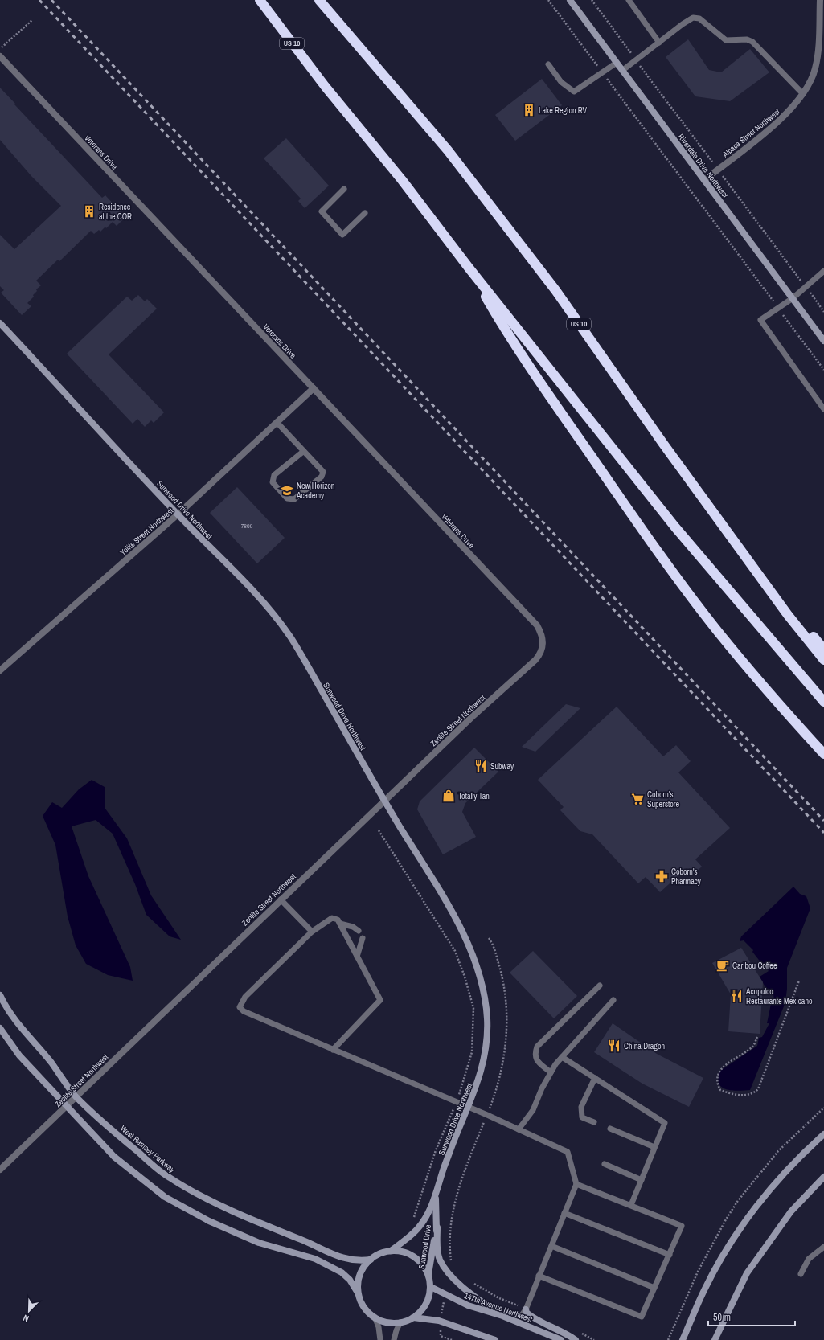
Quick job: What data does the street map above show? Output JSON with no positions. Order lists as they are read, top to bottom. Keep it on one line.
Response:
{"streets":{"highway":["US 10"],"street":["Alpaca Street Northwest","Veterans Drive","Riverdale Drive Northwest","Sunwood Drive Northwest","Yolite Street Northwest","Zeolite Street Northwest","West Ramsey Parkway","Sunwood Drive","147th Avenue Northwest"]},"crossings":[["Alpaca Street Northwest","Riverdale Drive Northwest"],["Veterans Drive","Yolite Street Northwest"],["Veterans Drive","Zeolite Street Northwest"],["Sunwood Drive Northwest","Yolite Street Northwest"],["Sunwood Drive Northwest","Zeolite Street Northwest"],["Sunwood Drive Northwest","Sunwood Drive"],["Zeolite Street Northwest","West Ramsey Parkway"],["West Ramsey Parkway","Sunwood Drive"],["West Ramsey Parkway","147th Avenue Northwest"],["Sunwood Drive","147th Avenue Northwest"]],"places":{"building":["Lake Region RV","Residence at the COR"],"school or university":["New Horizon Academy"],"restaurant":["Subway","Acupulco Restaurante Mexicano","China Dragon"],"shop":["Totally Tan"],"supermarket":["Coborn's Superstore"],"pharmacy":["Coborn's Pharmacy"],"cafe":["Caribou Coffee"]},"house_numbers":["7800"],"scale_bar":"50 m","north":"bottom left"}
